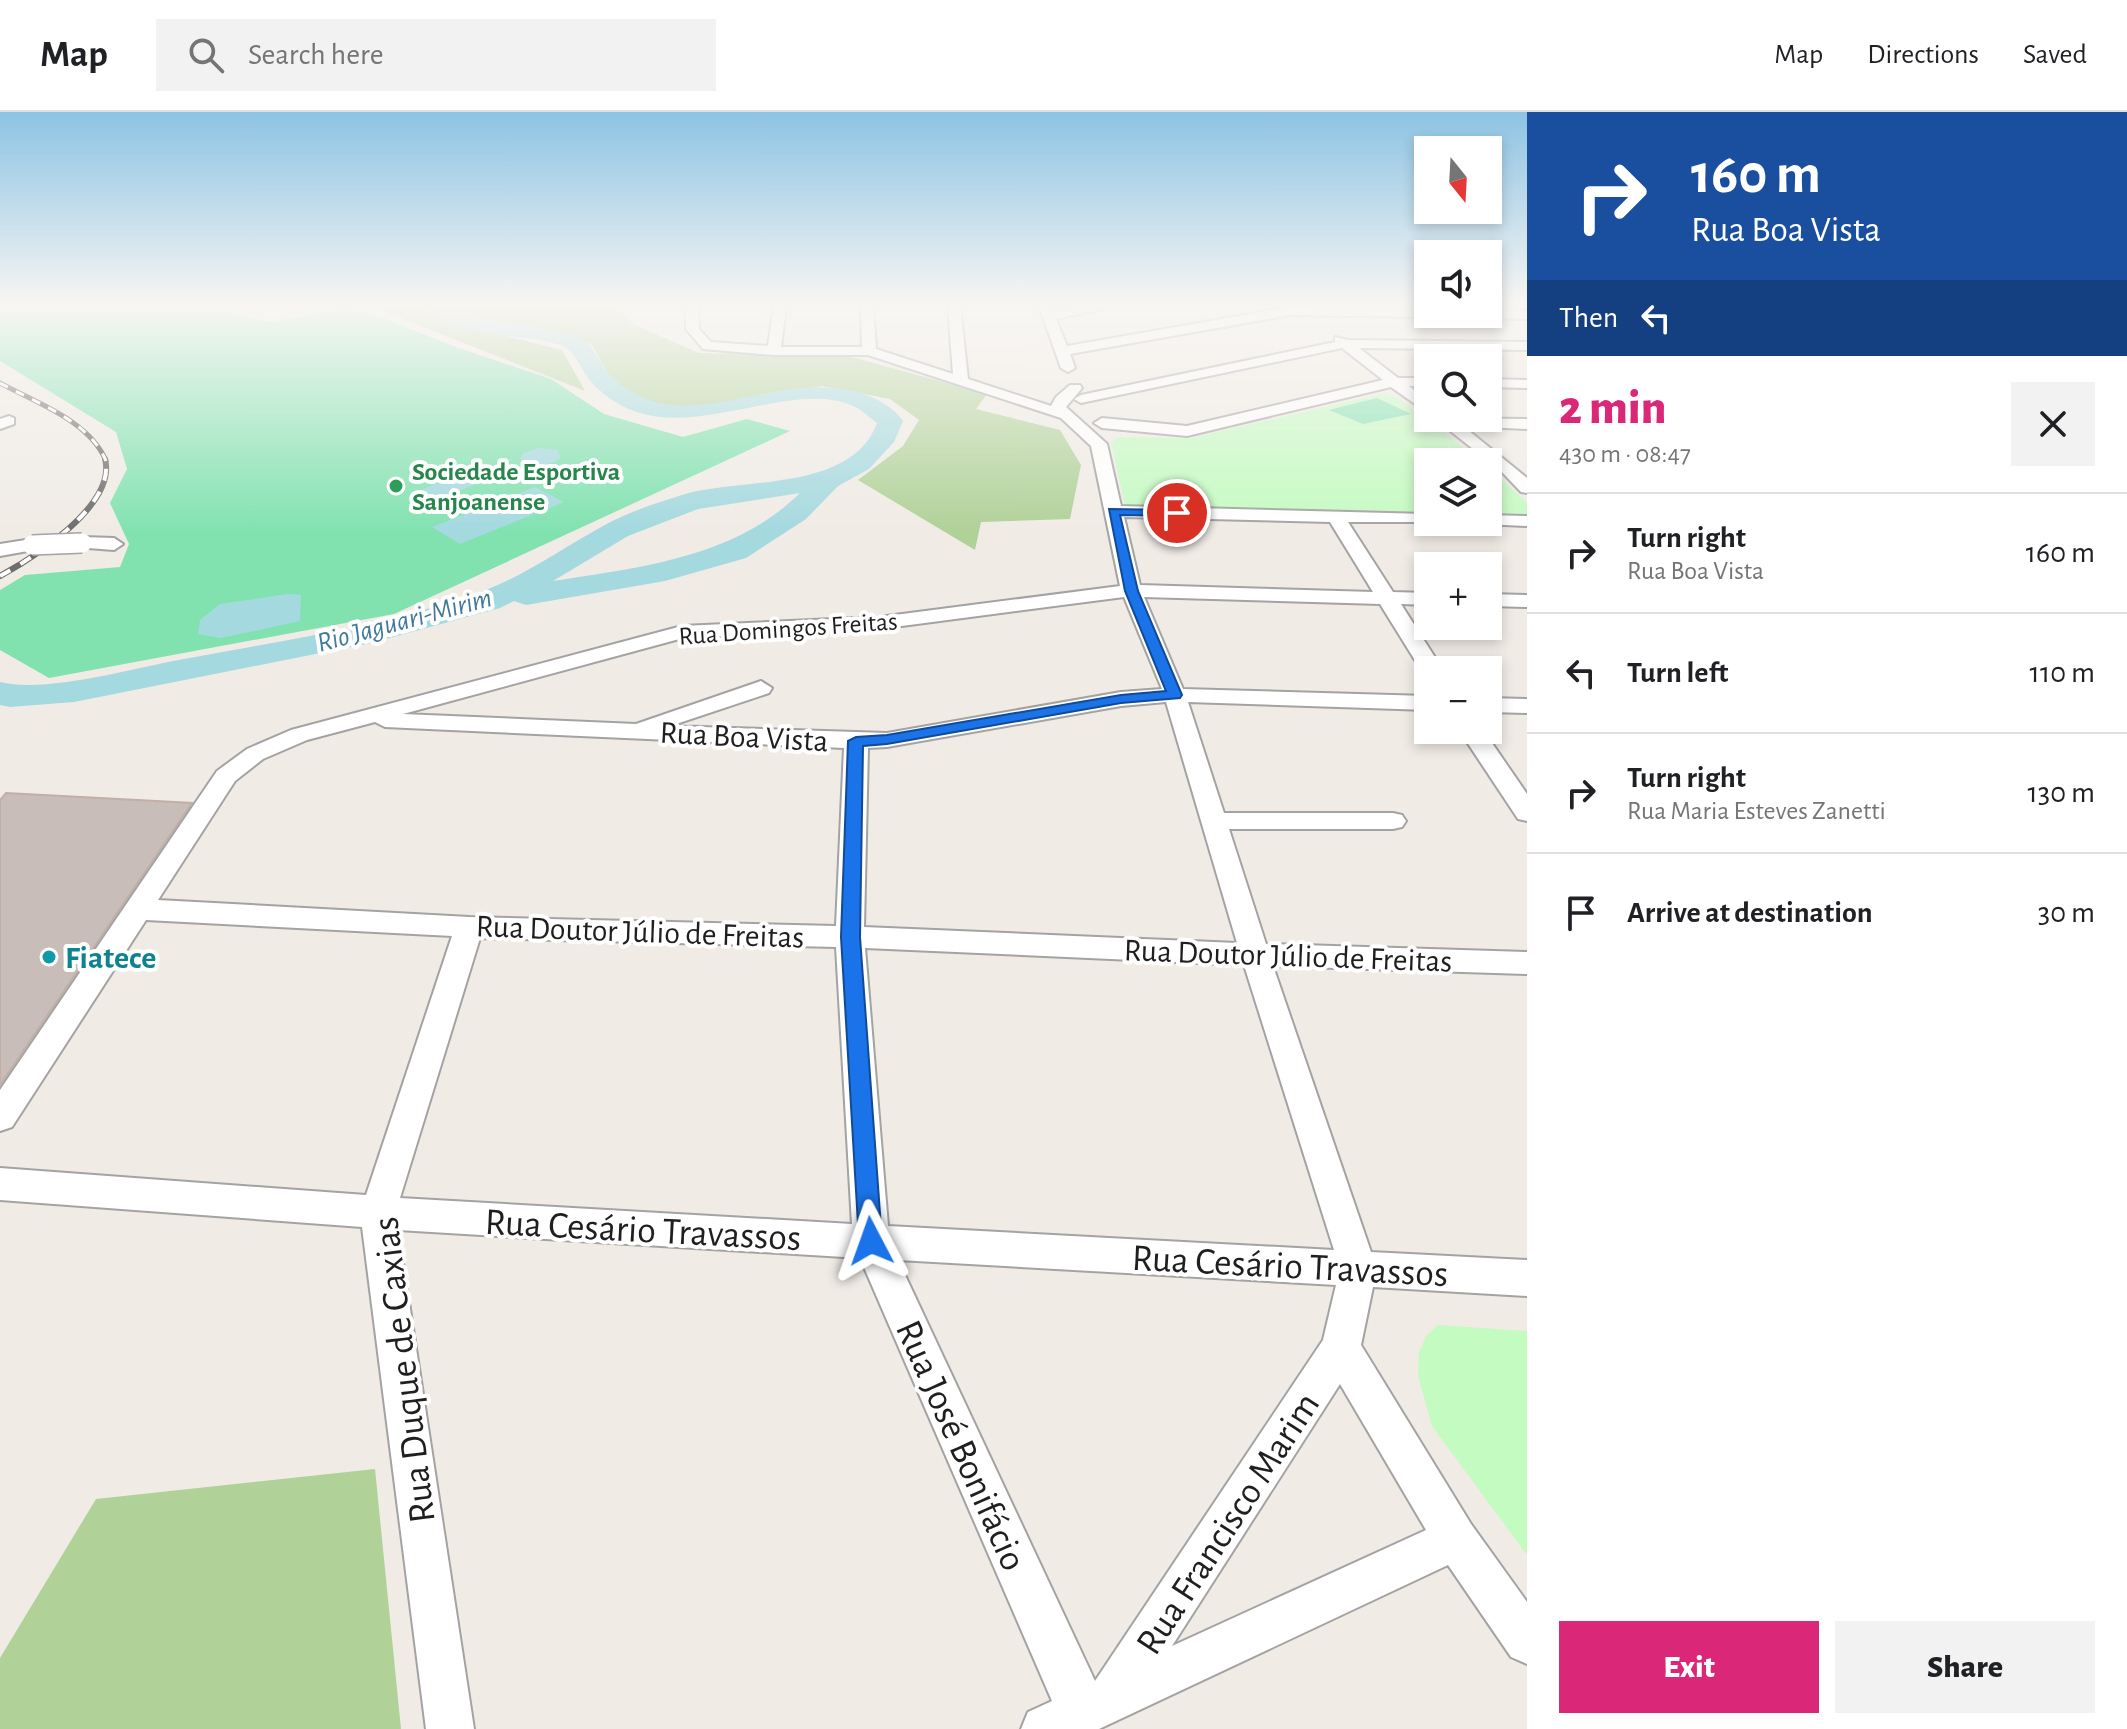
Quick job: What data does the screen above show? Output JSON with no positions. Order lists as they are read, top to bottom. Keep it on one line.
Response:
{"streets":{"street":["Rua Domingos Freitas","Rua Boa Vista","Rua Doutor Júlio de Freitas","Rua Cesário Travassos","Rua Duque de Caxias","Rua José Bonifácio","Rua Francisco Marim"]},"crossings":[["Rua Domingos Freitas","Rua Boa Vista"],["Rua Domingos Freitas","Rua Doutor Júlio de Freitas"],["Rua Boa Vista","Rua José Bonifácio"],["Rua Doutor Júlio de Freitas","Rua Duque de Caxias"],["Rua Doutor Júlio de Freitas","Rua José Bonifácio"],["Rua Cesário Travassos","Rua Duque de Caxias"],["Rua Cesário Travassos","Rua José Bonifácio"],["Rua José Bonifácio","Rua Francisco Marim"]],"water":["Rio Jaguari-Mirim"],"places":["Sociedade Esportiva Sanjoanense","Fiatece"],"north":"bottom","page":{"header":"Map","search":"Search here","nav":["Map","Directions","Saved"],"turn":["160 m","Rua Boa Vista"],"map_buttons":["+","−"],"then":"Then","heading":["2 min","430 m · 08:47"],"list":[{"name":"Turn right","note":"Rua Boa Vista","value":"160 m"},{"name":"Turn left","value":"110 m"},{"name":"Turn right","note":"Rua Maria Esteves Zanetti","value":"130 m"},{"name":"Arrive at destination","value":"30 m"}],"buttons":["Exit","Share"]}}
